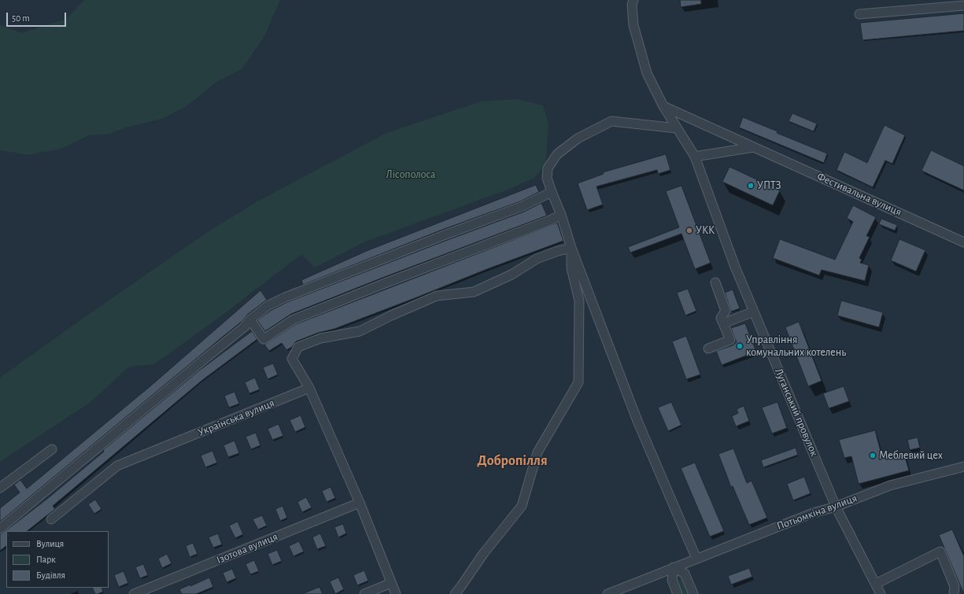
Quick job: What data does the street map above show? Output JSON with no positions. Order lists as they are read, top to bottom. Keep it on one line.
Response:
{"streets":{"street":["Фестивальна вулиця","Луганський провулок","Українська вулиця","Потьомкіна вулиця","Ізотова вулиця"]},"crossings":[["Луганський провулок","Потьомкіна вулиця"]],"districts":["Добропілля"],"parks":["Лісополоса"],"places":["УПТЗ","УКК","Управління комунальних котелень","Меблевий цех"],"legend":["Вулиця","Парк","Будівля"],"scale_bar":"50 m"}
